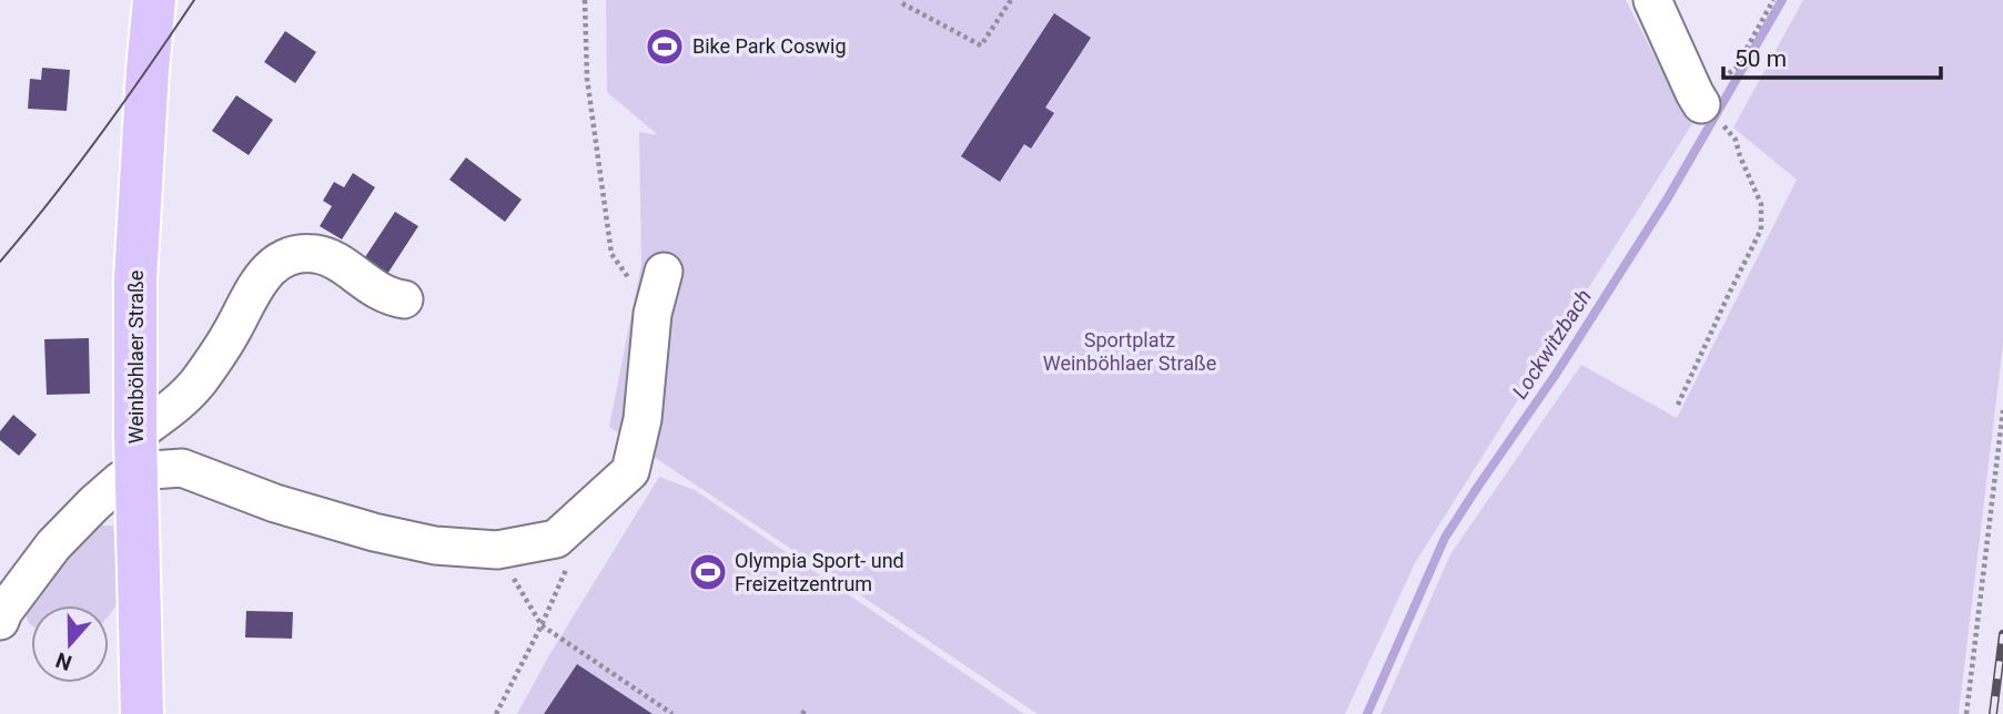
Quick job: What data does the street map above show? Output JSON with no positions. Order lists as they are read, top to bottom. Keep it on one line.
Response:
{"streets":{"main road":["Weinböhlaer Straße"]},"water":["Lockwitzbach"],"parks":["Sportplatz Weinböhlaer Straße"],"places":{"sports":["Bike Park Coswig","Olympia Sport- und Freizeitzentrum"]},"scale_bar":"50 m","north":"bottom"}
